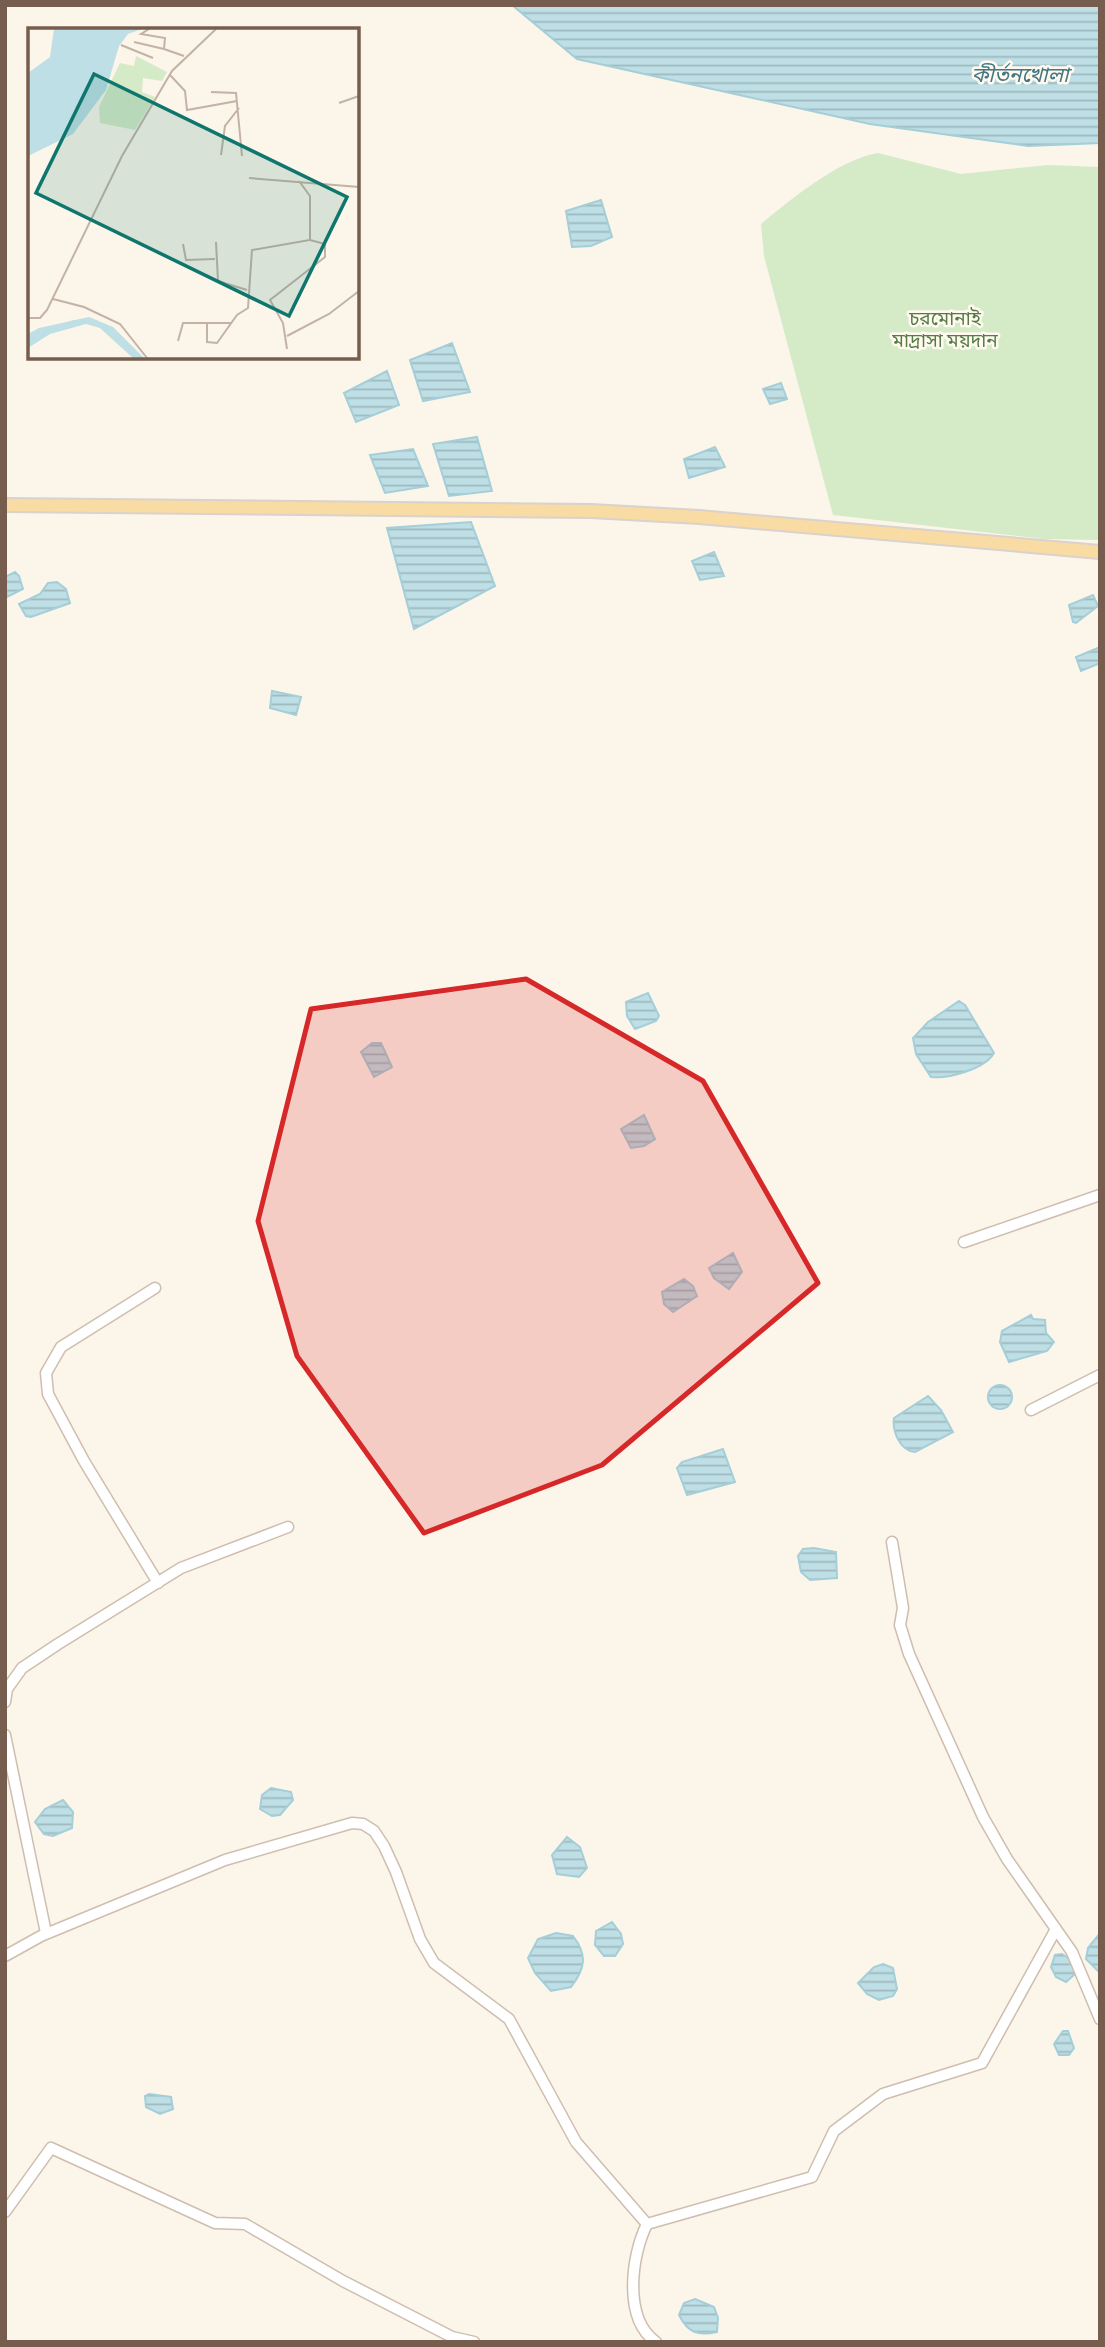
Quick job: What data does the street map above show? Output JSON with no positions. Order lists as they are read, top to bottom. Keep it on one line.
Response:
{"water":["কীর্তনখোলা"],"parks":["চরমোনাই মাদ্রাসা ময়দান"]}
